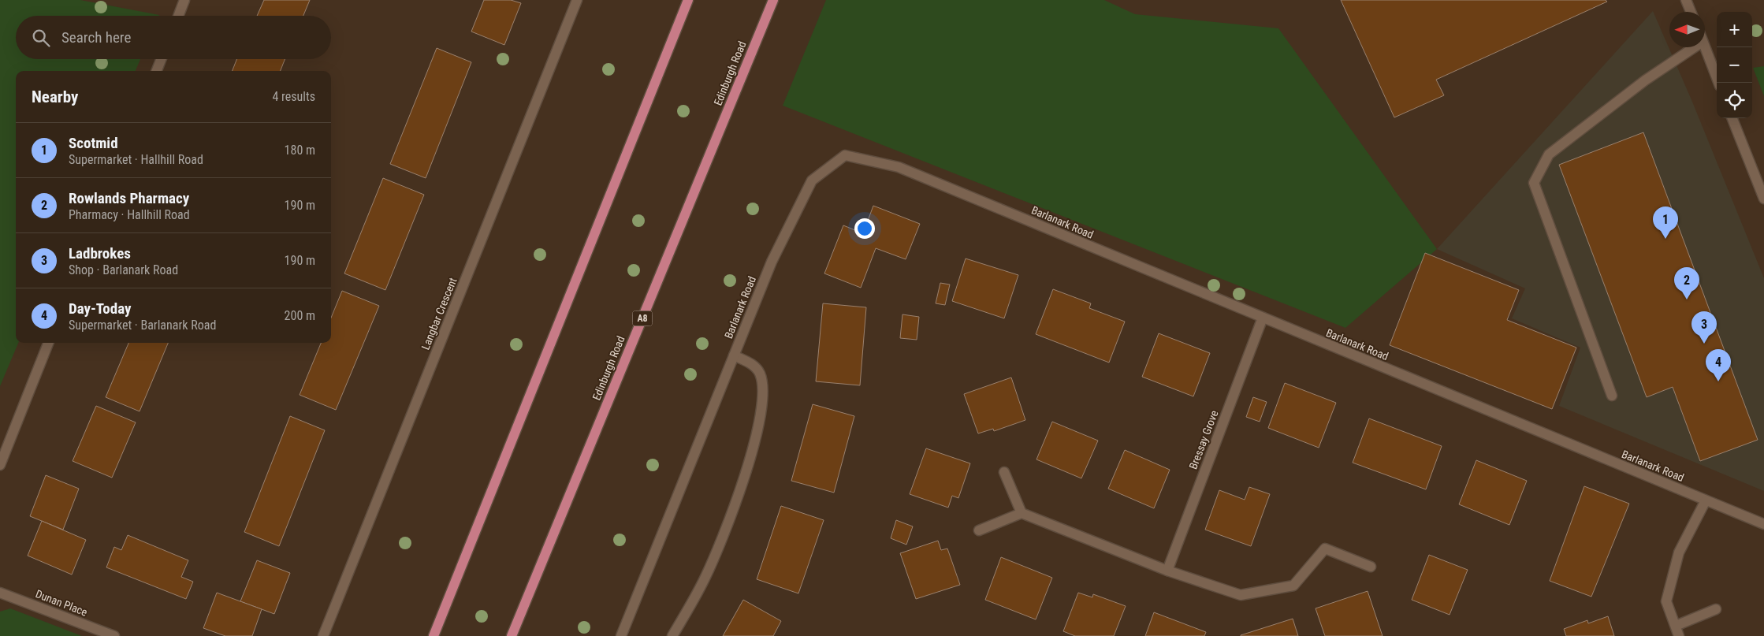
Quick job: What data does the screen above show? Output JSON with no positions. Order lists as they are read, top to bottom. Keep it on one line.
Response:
{"streets":{"main road":["Edinburgh Road","A8"],"street":["Barlanark Road","Langbar Crescent","Bressay Grove","Dunan Place"]},"crossings":[["Barlanark Road","Bressay Grove"]],"north":"left","page":{"map_buttons":["+","−"],"search":"Search here","heading":["Nearby","4 results"],"list":[{"mark":"1","name":"Scotmid","note":"Supermarket · Hallhill Road","value":"180 m"},{"mark":"2","name":"Rowlands Pharmacy","note":"Pharmacy · Hallhill Road","value":"190 m"},{"mark":"3","name":"Ladbrokes","note":"Shop · Barlanark Road","value":"190 m"},{"mark":"4","name":"Day-Today","note":"Supermarket · Barlanark Road","value":"200 m"}],"pins":["1","2","3","4"]}}
